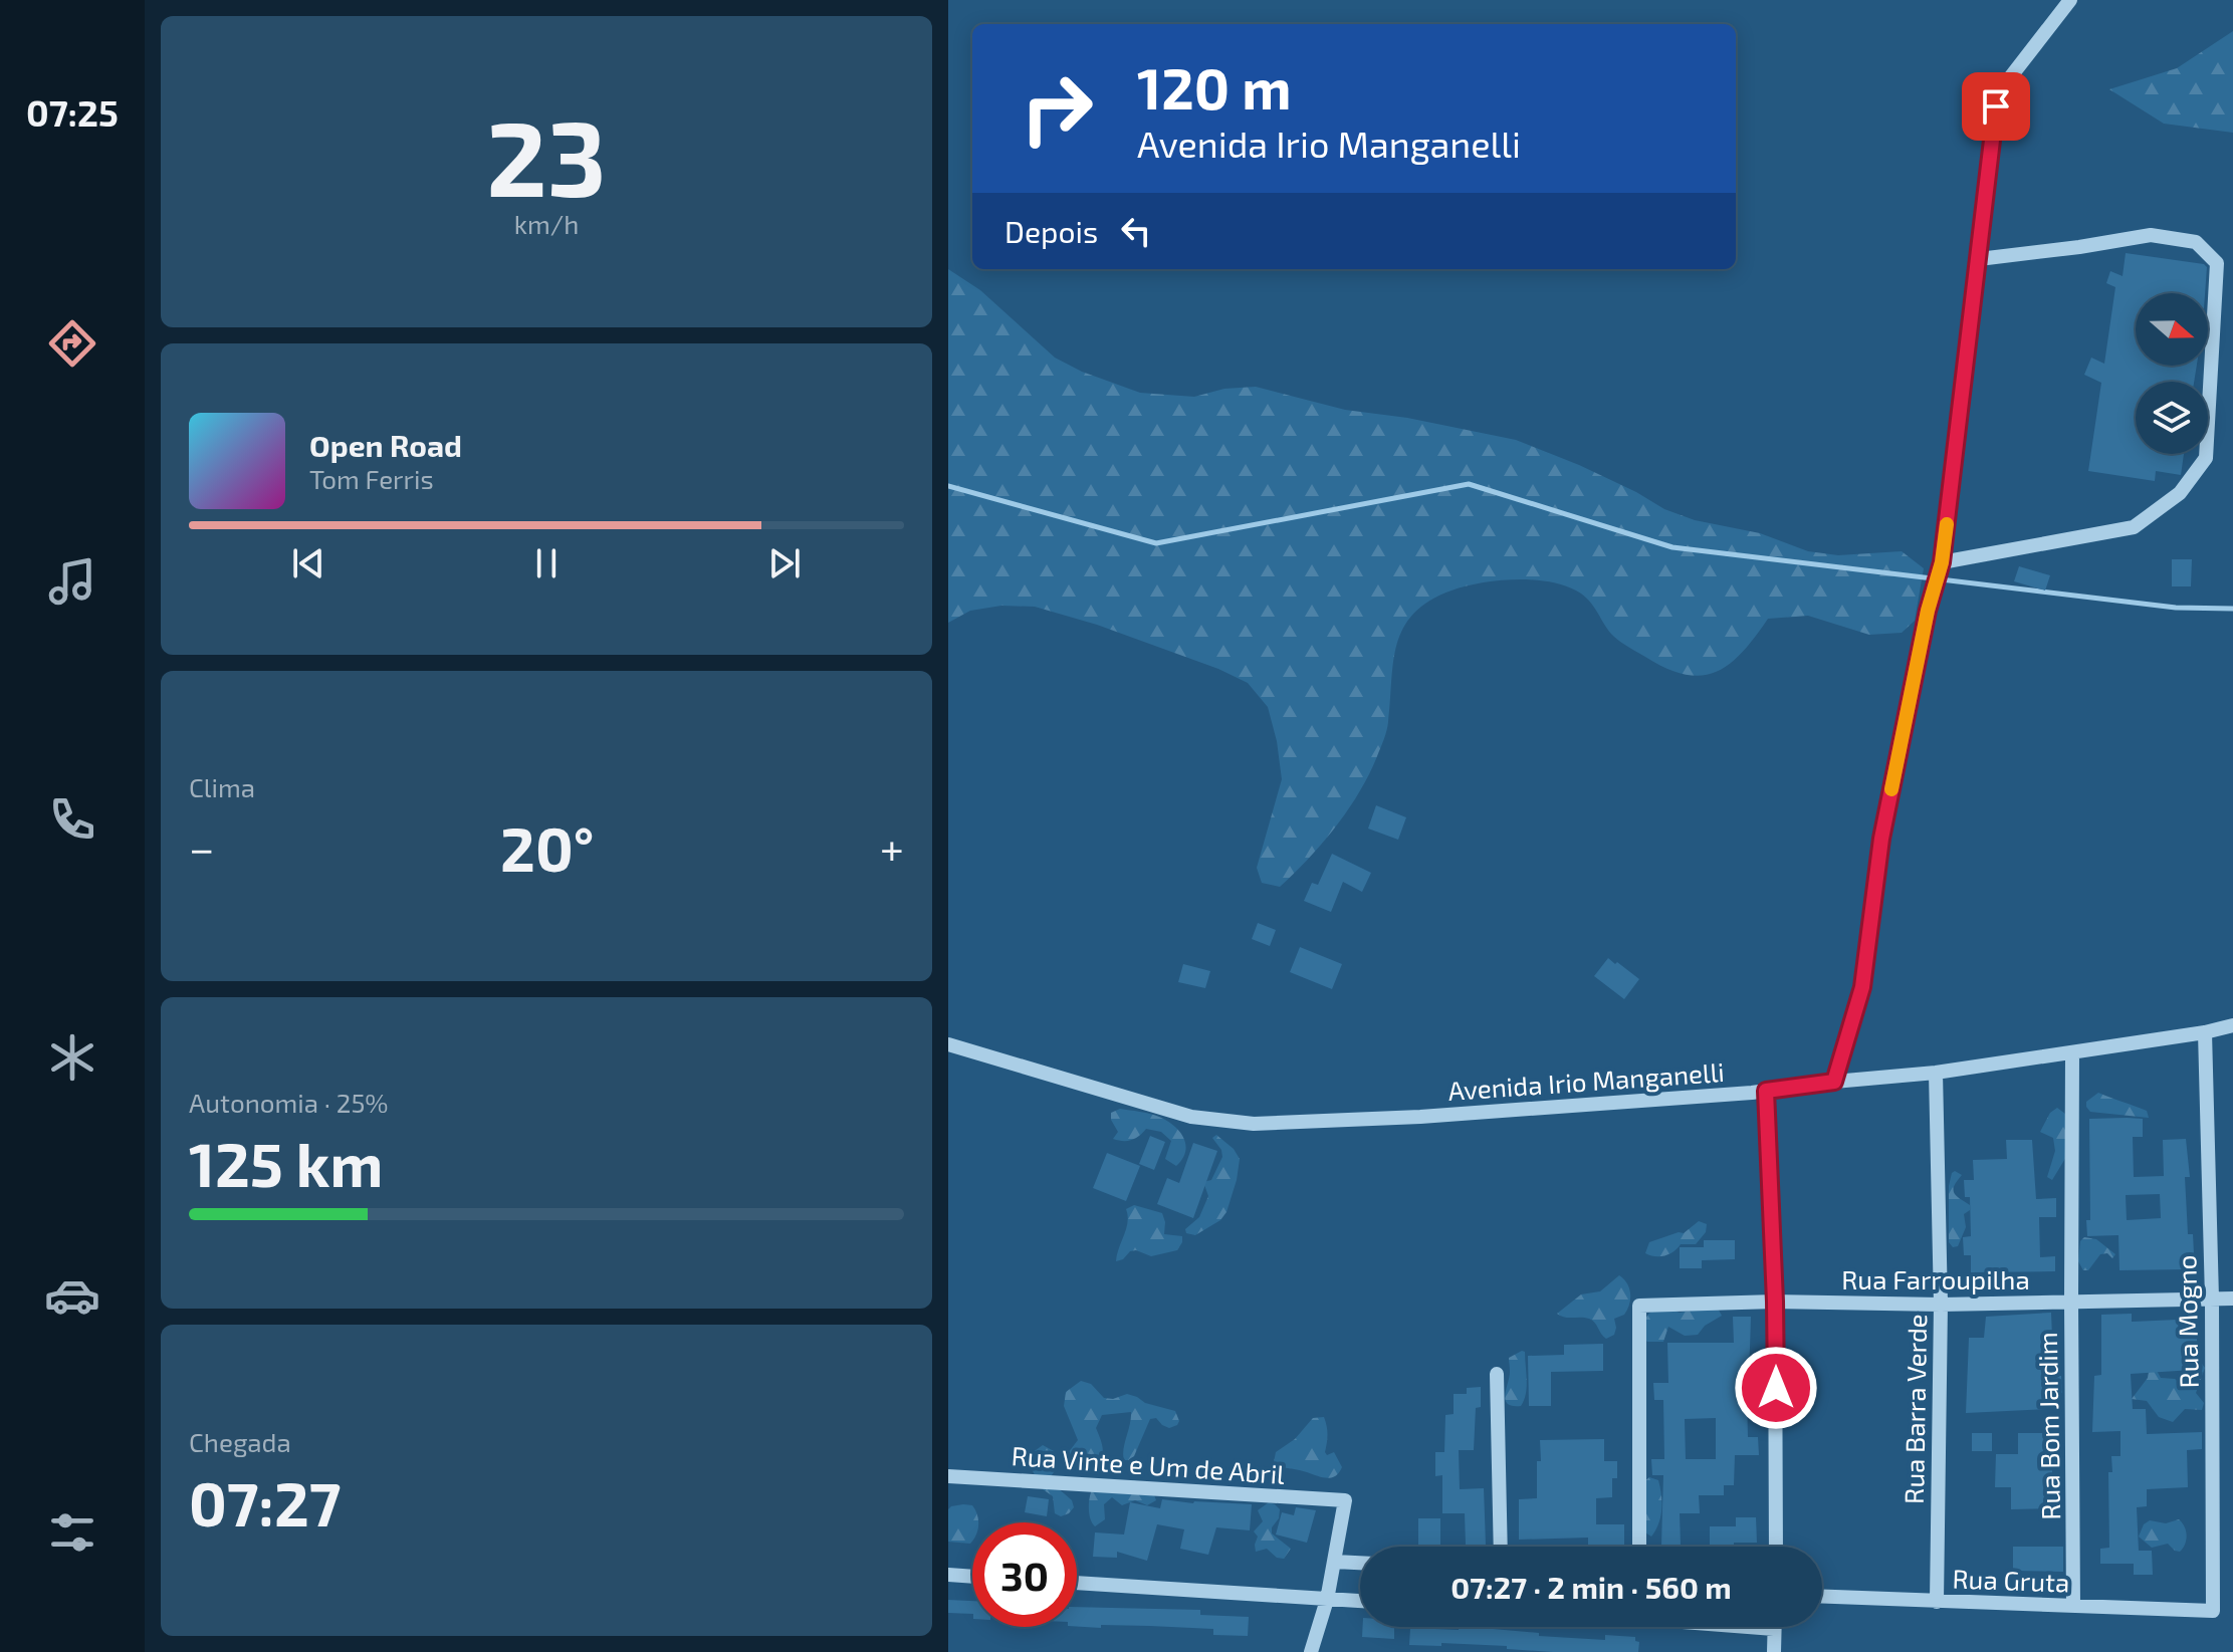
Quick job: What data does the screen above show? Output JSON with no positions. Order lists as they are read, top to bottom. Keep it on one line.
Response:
{"streets":{"street":["Avenida Irio Manganelli","Rua Farroupilha","Rua Mogno","Rua Barra Verde","Rua Bom Jardim","Rua Vinte e Um de Abril","Rua Gruta"]},"crossings":[["Avenida Irio Manganelli","Rua Mogno"],["Avenida Irio Manganelli","Rua Barra Verde"],["Avenida Irio Manganelli","Rua Bom Jardim"],["Rua Farroupilha","Rua Mogno"],["Rua Farroupilha","Rua Barra Verde"],["Rua Farroupilha","Rua Bom Jardim"],["Rua Mogno","Rua Gruta"],["Rua Barra Verde","Rua Gruta"],["Rua Bom Jardim","Rua Gruta"]],"north":"right","page":{"tabs":"07:25","tile":[["23","km/h"],"Clima",["Autonomia · 25%","125 km"],["Chegada","07:27"]],"turn":["120 m","Avenida Irio Manganelli"],"then":"Depois","song":["Open Road","Tom Ferris"],"heat":["−","20°","+"],"limit":"30","trip":"07:27 · 2 min · 560 m"}}
